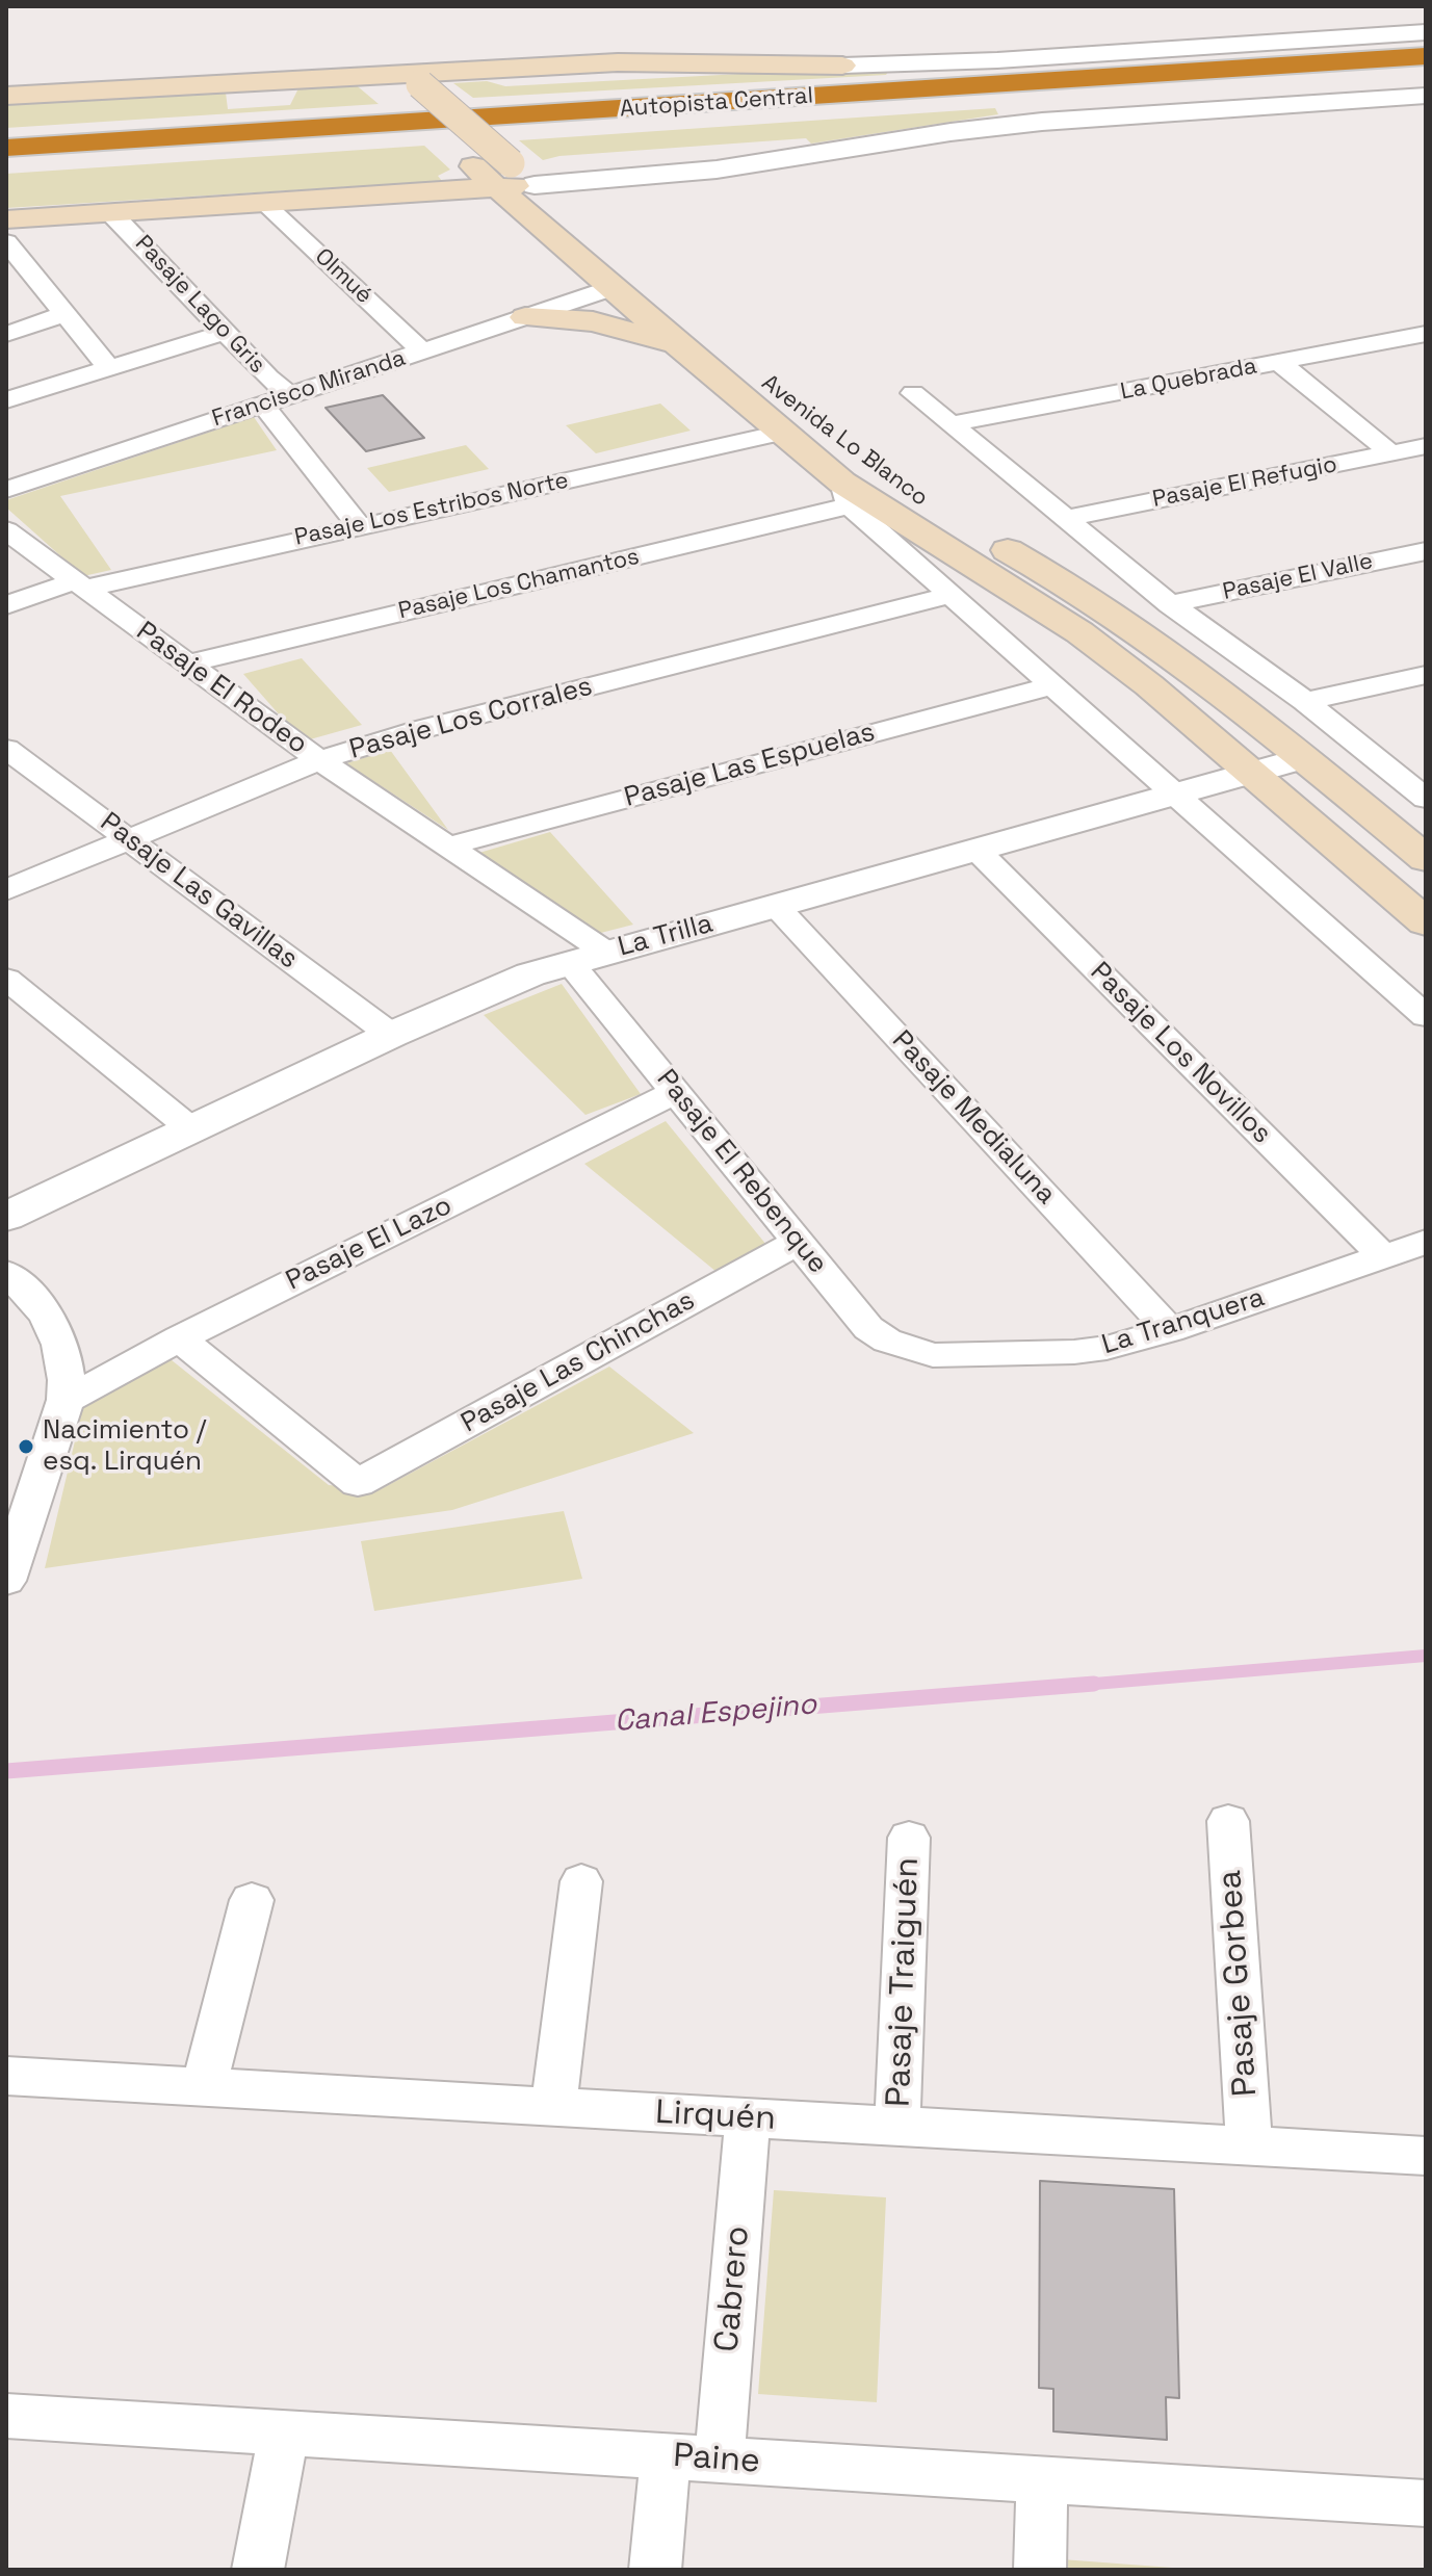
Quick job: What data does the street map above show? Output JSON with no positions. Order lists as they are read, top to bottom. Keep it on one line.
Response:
{"streets":{"highway":["Autopista Central"],"main road":["Avenida Lo Blanco"],"street":["Olmué","Pasaje Lago Gris","La Quebrada","Francisco Miranda","Pasaje El Refugio","Pasaje Los Estribos Norte","Pasaje El Valle","Pasaje Los Chamantos","Pasaje El Rodeo","Pasaje Los Corrales","Pasaje Las Espuelas","Pasaje Las Gavillas","La Trilla","Pasaje Los Novillos","Pasaje Medialuna","Pasaje El Rebenque","Pasaje El Lazo","La Tranquera","Pasaje Las Chinchas","Pasaje Traiguén","Pasaje Gorbea","Lirquén","Cabrero","Paine"]},"crossings":[["Olmué","Francisco Miranda"],["Pasaje Lago Gris","Francisco Miranda"],["Francisco Miranda","Avenida Lo Blanco"],["Avenida Lo Blanco","Pasaje Los Estribos Norte"],["Avenida Lo Blanco","Pasaje Los Chamantos"],["Avenida Lo Blanco","Pasaje Los Corrales"],["Avenida Lo Blanco","Pasaje Las Espuelas"],["Avenida Lo Blanco","La Trilla"],["Pasaje Los Estribos Norte","Pasaje El Rodeo"],["Pasaje Los Chamantos","Pasaje El Rodeo"],["Pasaje El Rodeo","Pasaje Los Corrales"],["Pasaje El Rodeo","Pasaje Las Espuelas"],["Pasaje El Rodeo","La Trilla"],["Pasaje Los Corrales","Pasaje Las Gavillas"],["Pasaje Las Gavillas","La Trilla"],["La Trilla","Pasaje Los Novillos"],["La Trilla","Pasaje Medialuna"],["La Trilla","Pasaje El Rebenque"],["Pasaje Los Novillos","La Tranquera"],["Pasaje Medialuna","La Tranquera"],["Pasaje El Rebenque","Pasaje El Lazo"],["Pasaje El Rebenque","La Tranquera"],["Pasaje El Rebenque","Pasaje Las Chinchas"],["Pasaje El Lazo","Pasaje Las Chinchas"],["Pasaje Traiguén","Lirquén"],["Pasaje Gorbea","Lirquén"],["Lirquén","Cabrero"],["Cabrero","Paine"]],"water":["Canal Espejino"],"places":["Nacimiento / esq. Lirquén"]}
